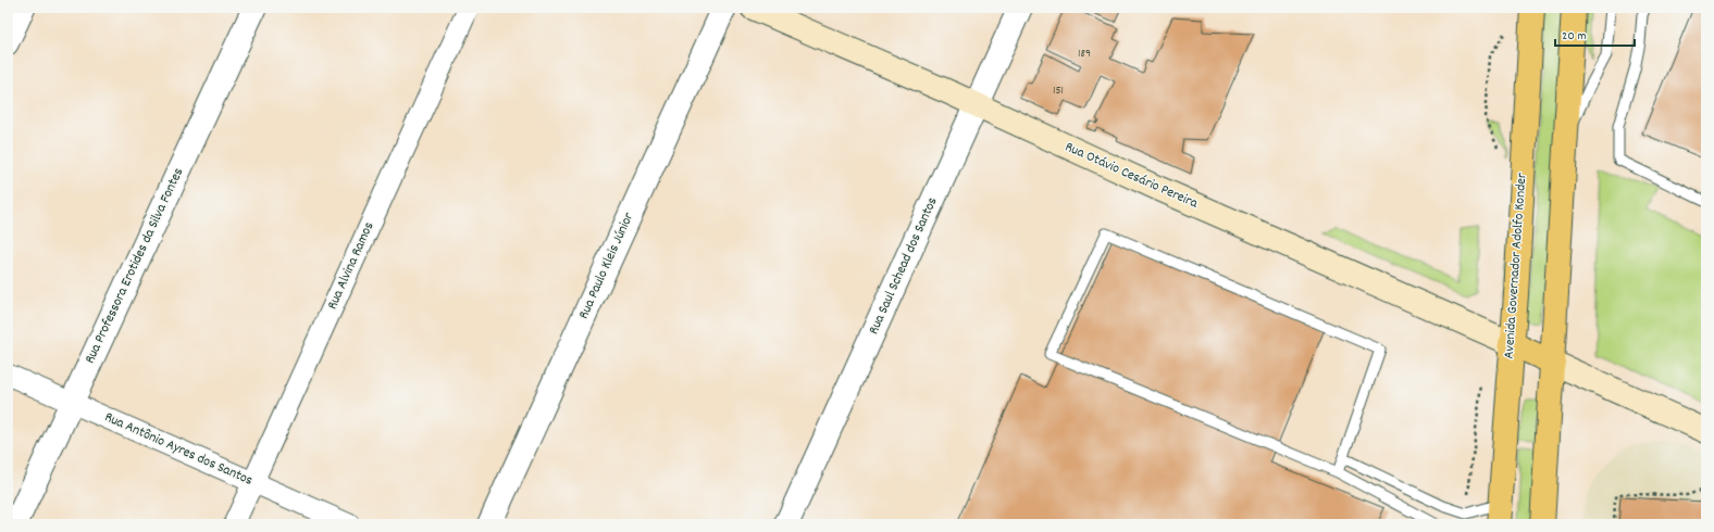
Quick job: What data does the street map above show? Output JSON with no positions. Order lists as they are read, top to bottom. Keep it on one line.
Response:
{"streets":{"main road":["Rua Otávio Cesário Pereira","Avenida Governador Adolfo Konder"],"street":["Rua Professora Erotides da Silva Fontes","Rua Alvina Ramos","Rua Paulo Kleis Júnior","Rua Saul Schead dos Santos","Rua Antônio Ayres dos Santos"]},"crossings":[["Rua Otávio Cesário Pereira","Rua Saul Schead dos Santos"],["Rua Otávio Cesário Pereira","Avenida Governador Adolfo Konder"],["Rua Professora Erotides da Silva Fontes","Rua Antônio Ayres dos Santos"],["Rua Alvina Ramos","Rua Antônio Ayres dos Santos"]],"house_numbers":["189","151"],"scale_bar":"20 m"}
